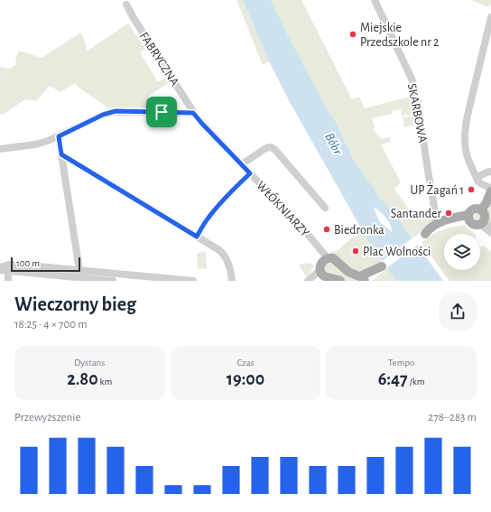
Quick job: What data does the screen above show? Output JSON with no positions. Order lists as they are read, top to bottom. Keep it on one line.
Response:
{"streets":{"street":["FABRYCZNA","SKARBOWA","WŁÓKNIARZY"]},"crossings":[["FABRYCZNA","WŁÓKNIARZY"]],"water":["Bóbr"],"places":["Miejskie Przedszkole nr 2","UP Żagań 1","Santander","Biedronka","Plac Wolności"],"scale_bar":"100 m","page":{"scale":"100 m","heading":["Wieczorny bieg","18:25 · 4 × 700 m"],"stats":[["Dystans","2.80 km"],["Czas","19:00"],["Tempo","6:47 /km"]],"chart":["Przewyższenie","278–283 m"]}}
